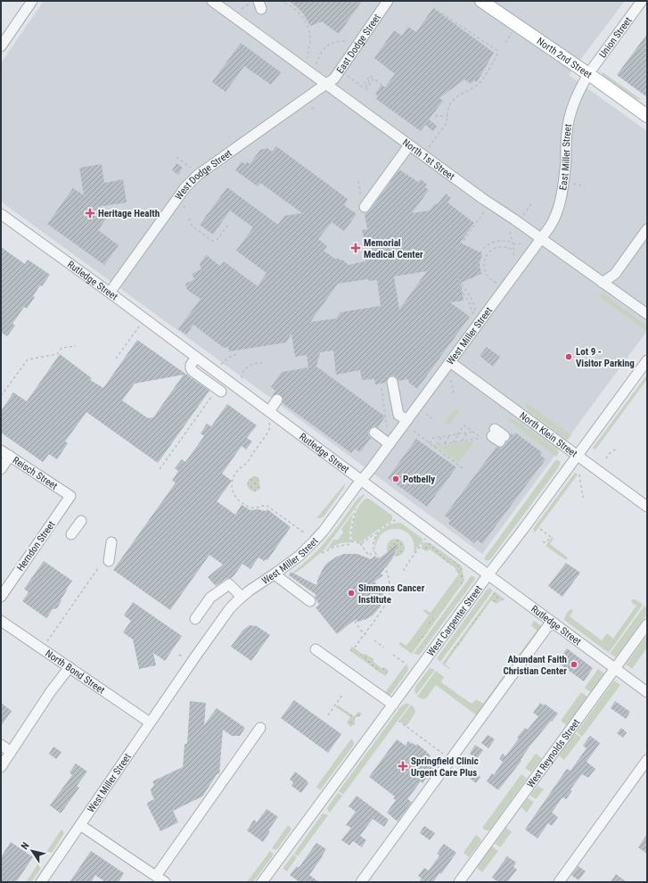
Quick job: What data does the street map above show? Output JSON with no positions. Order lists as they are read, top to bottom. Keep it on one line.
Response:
{"streets":{"main road":["North 2nd Street"],"street":["Union Street","East Dodge Street","East Miller Street","North 1st Street","West Dodge Street","Rutledge Street","West Miller Street","North Klein Street","Reisch Street","Herndon Street","West Carpenter Street","North Bond Street","West Reynolds Street"]},"crossings":[["Union Street","North 2nd Street"],["Union Street","East Miller Street"],["East Dodge Street","North 1st Street"],["East Dodge Street","West Dodge Street"],["North 2nd Street","East Miller Street"],["East Miller Street","North 1st Street"],["East Miller Street","West Miller Street"],["North 1st Street","West Dodge Street"],["North 1st Street","West Miller Street"],["West Dodge Street","Rutledge Street"],["Rutledge Street","West Miller Street"],["Rutledge Street","West Carpenter Street"],["Rutledge Street","West Reynolds Street"],["West Miller Street","North Klein Street"],["West Miller Street","North Bond Street"],["North Klein Street","West Carpenter Street"],["Reisch Street","Herndon Street"]],"places":{"health":["Heritage Health","Memorial Medical Center","Springfield Clinic Urgent Care Plus"],"other":["Lot 9 - Visitor Parking","Potbelly","Simmons Cancer Institute","Abundant Faith Christian Center"]},"north":"top left"}
